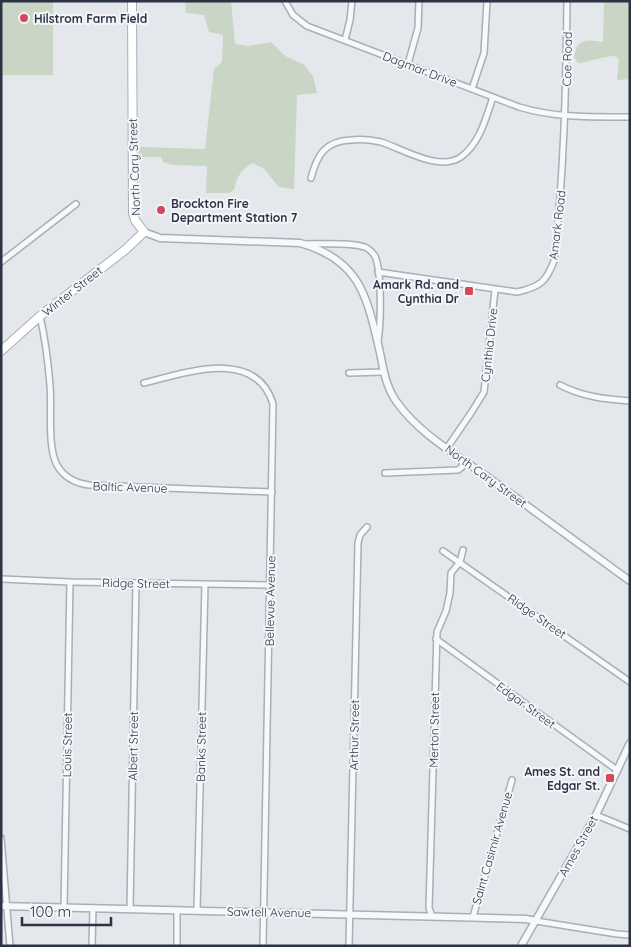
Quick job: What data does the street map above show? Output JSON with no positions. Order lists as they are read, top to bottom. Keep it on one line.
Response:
{"streets":{"main road":["North Cary Street","Winter Street"],"street":["Coe Road","Dagmar Drive","Amark Road","Cynthia Drive","Baltic Avenue","Ridge Street","Bellevue Avenue","Edgar Street","Merton Street","Arthur Street","Louis Street","Albert Street","Banks Street","Ames Street","Saint Casimir Avenue","Sawtell Avenue"]},"crossings":[["Coe Road","Dagmar Drive"],["Coe Road","Amark Road"],["Dagmar Drive","Amark Road"],["North Cary Street","Amark Road"],["North Cary Street","Winter Street"],["North Cary Street","Cynthia Drive"],["Amark Road","Cynthia Drive"],["Winter Street","Baltic Avenue"],["Baltic Avenue","Bellevue Avenue"],["Ridge Street","Bellevue Avenue"],["Ridge Street","Merton Street"],["Ridge Street","Louis Street"],["Ridge Street","Albert Street"],["Ridge Street","Banks Street"],["Bellevue Avenue","Sawtell Avenue"],["Edgar Street","Merton Street"],["Edgar Street","Ames Street"],["Merton Street","Sawtell Avenue"],["Arthur Street","Sawtell Avenue"],["Louis Street","Sawtell Avenue"],["Albert Street","Sawtell Avenue"],["Banks Street","Sawtell Avenue"],["Ames Street","Sawtell Avenue"],["Saint Casimir Avenue","Sawtell Avenue"]],"places":{"other":["Hilstrom Farm Field","Brockton Fire Department Station 7"],"transit":["Amark Rd. and Cynthia Dr","Ames St. and Edgar St."]},"scale_bar":"100 m"}
